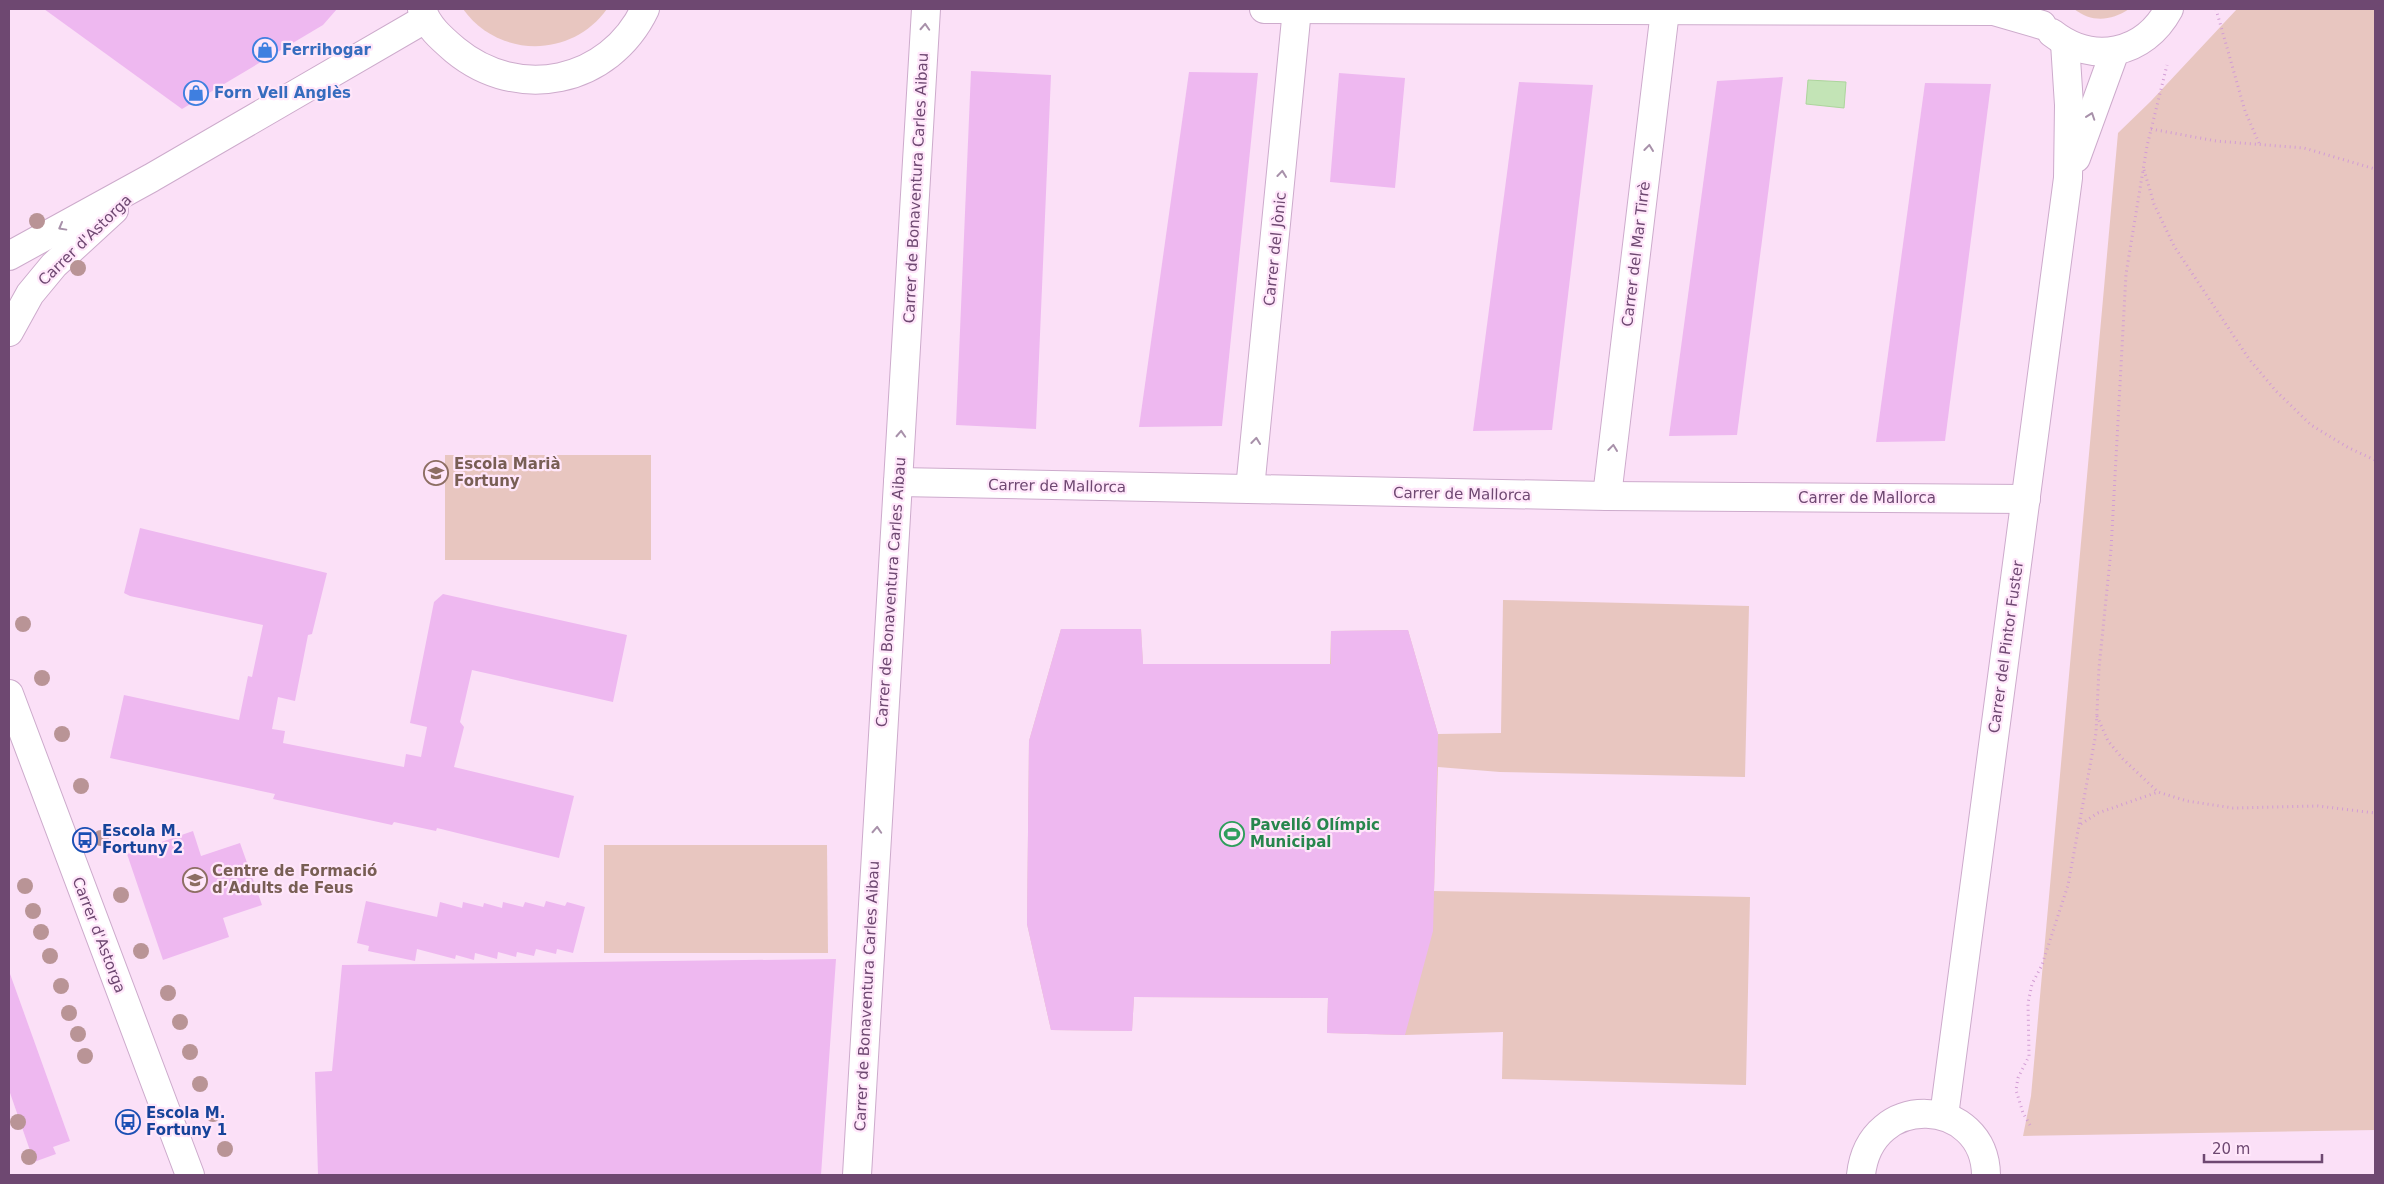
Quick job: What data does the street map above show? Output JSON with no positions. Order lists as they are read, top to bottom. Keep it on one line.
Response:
{"streets":{"street":["Carrer de Bonaventura Carles Aibau","Carrer d'Astorga","Carrer del Jònic","Carrer del Mar Tirrè","Carrer de Mallorca","Carrer del Pintor Fuster"]},"crossings":[["Carrer de Bonaventura Carles Aibau","Carrer de Mallorca"],["Carrer del Jònic","Carrer de Mallorca"],["Carrer del Mar Tirrè","Carrer de Mallorca"],["Carrer de Mallorca","Carrer del Pintor Fuster"]],"one_way":["Carrer de Bonaventura Carles Aibau","Carrer del Jònic","Carrer del Mar Tirrè"],"places":{"shop":["Ferrihogar","Forn Vell Anglès"],"school or university":["Escola Marià Fortuny","Centre de Formació d’Adults de Feus"],"sports":["Pavelló Olímpic Municipal"],"bus stop":["Escola M. Fortuny 2","Escola M. Fortuny 1"]},"scale_bar":"20 m"}
